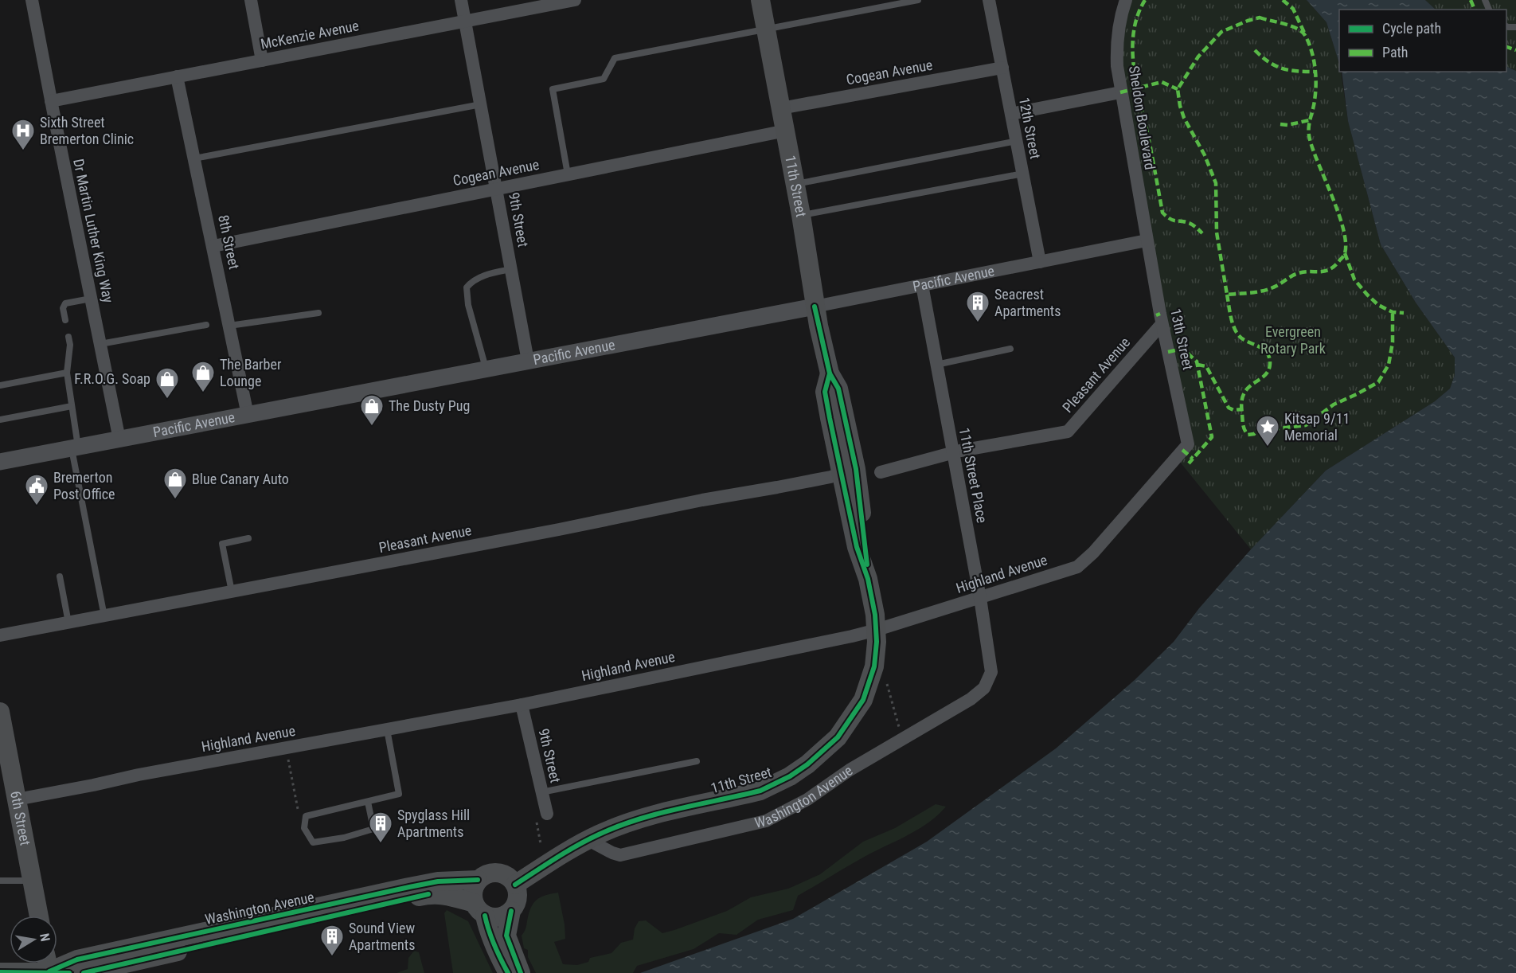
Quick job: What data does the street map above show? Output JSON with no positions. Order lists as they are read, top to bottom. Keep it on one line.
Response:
{"streets":{"main road":["11th Street","Washington Avenue","6th Street"],"street":["McKenzie Avenue","Cogean Avenue","Sheldon Boulevard","12th Street","9th Street","Dr Martin Luther King Way","8th Street","Pacific Avenue","13th Street","Pleasant Avenue","11th Street Place","Highland Avenue"]},"crossings":[["McKenzie Avenue","9th Street"],["McKenzie Avenue","Dr Martin Luther King Way"],["McKenzie Avenue","8th Street"],["Cogean Avenue","12th Street"],["Cogean Avenue","11th Street"],["Cogean Avenue","9th Street"],["Cogean Avenue","8th Street"],["Sheldon Boulevard","Pacific Avenue"],["Sheldon Boulevard","13th Street"],["12th Street","Pacific Avenue"],["11th Street","Pacific Avenue"],["11th Street","Pleasant Avenue"],["11th Street","Highland Avenue"],["11th Street","Washington Avenue"],["9th Street","Pacific Avenue"],["9th Street","Highland Avenue"],["Dr Martin Luther King Way","Pacific Avenue"],["8th Street","Pacific Avenue"],["Pacific Avenue","13th Street"],["Pacific Avenue","11th Street Place"],["13th Street","Pleasant Avenue"],["13th Street","Highland Avenue"],["Pleasant Avenue","11th Street Place"],["11th Street Place","Highland Avenue"],["11th Street Place","Washington Avenue"],["Highland Avenue","6th Street"]],"parks":["Evergreen Rotary Park"],"places":{"hospital":["Sixth Street Bremerton Clinic"],"building":["Seacrest Apartments","Spyglass Hill Apartments","Sound View Apartments"],"shop":["The Barber Lounge","F.R.O.G. Soap","The Dusty Pug","Blue Canary Auto"],"place":["Kitsap 9/11 Memorial"],"public building":["Bremerton Post Office"]},"legend":["Cycle path","Path"],"north":"right"}
